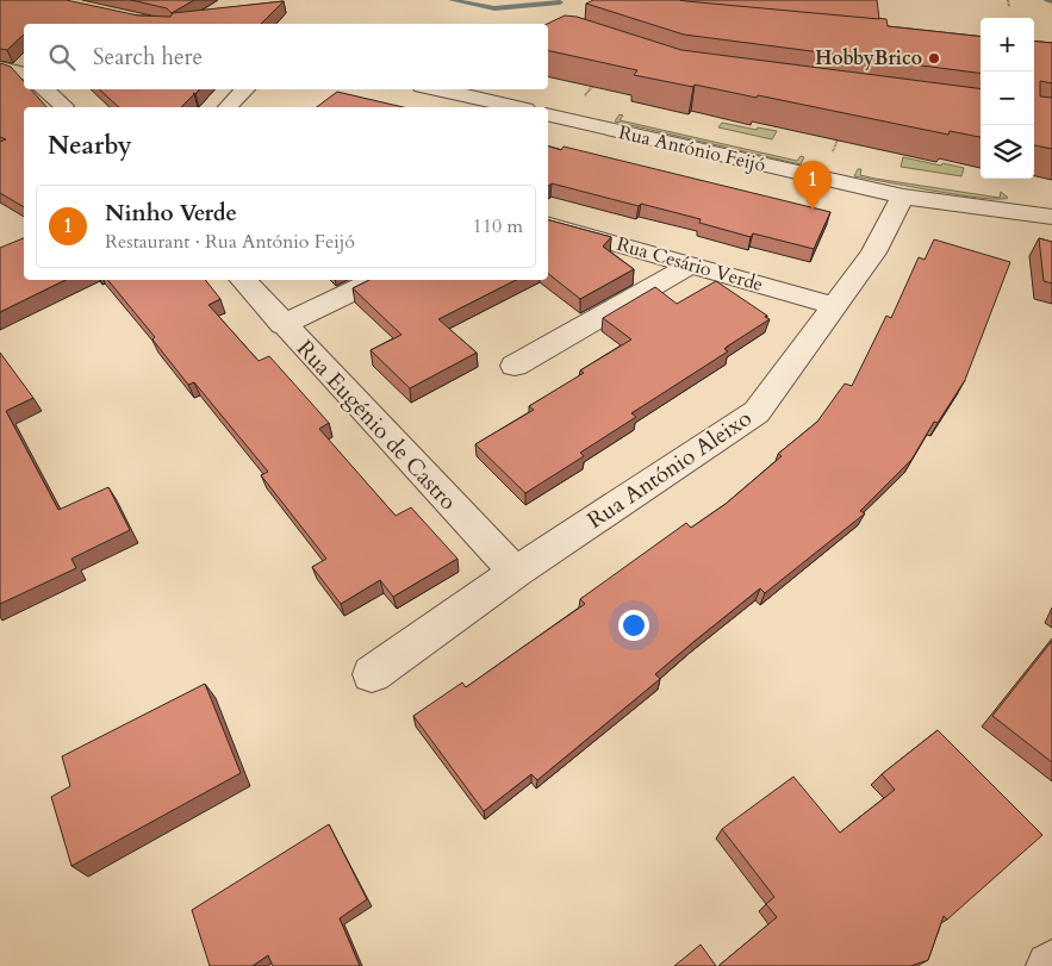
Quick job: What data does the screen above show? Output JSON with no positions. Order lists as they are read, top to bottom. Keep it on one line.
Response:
{"streets":{"street":["Rua António Feijó","Rua Cesário Verde","Rua Eugénio de Castro","Rua António Aleixo"]},"crossings":[["Rua António Feijó","Rua António Aleixo"],["Rua Cesário Verde","Rua António Aleixo"],["Rua Eugénio de Castro","Rua António Aleixo"]],"places":["HobbyBrico"],"page":{"map_buttons":["+","−"],"search":"Search here","heading":"Nearby","pins":"1","list":[{"mark":"1","name":"Ninho Verde","note":"Restaurant · Rua António Feijó","value":"110 m"}]}}
